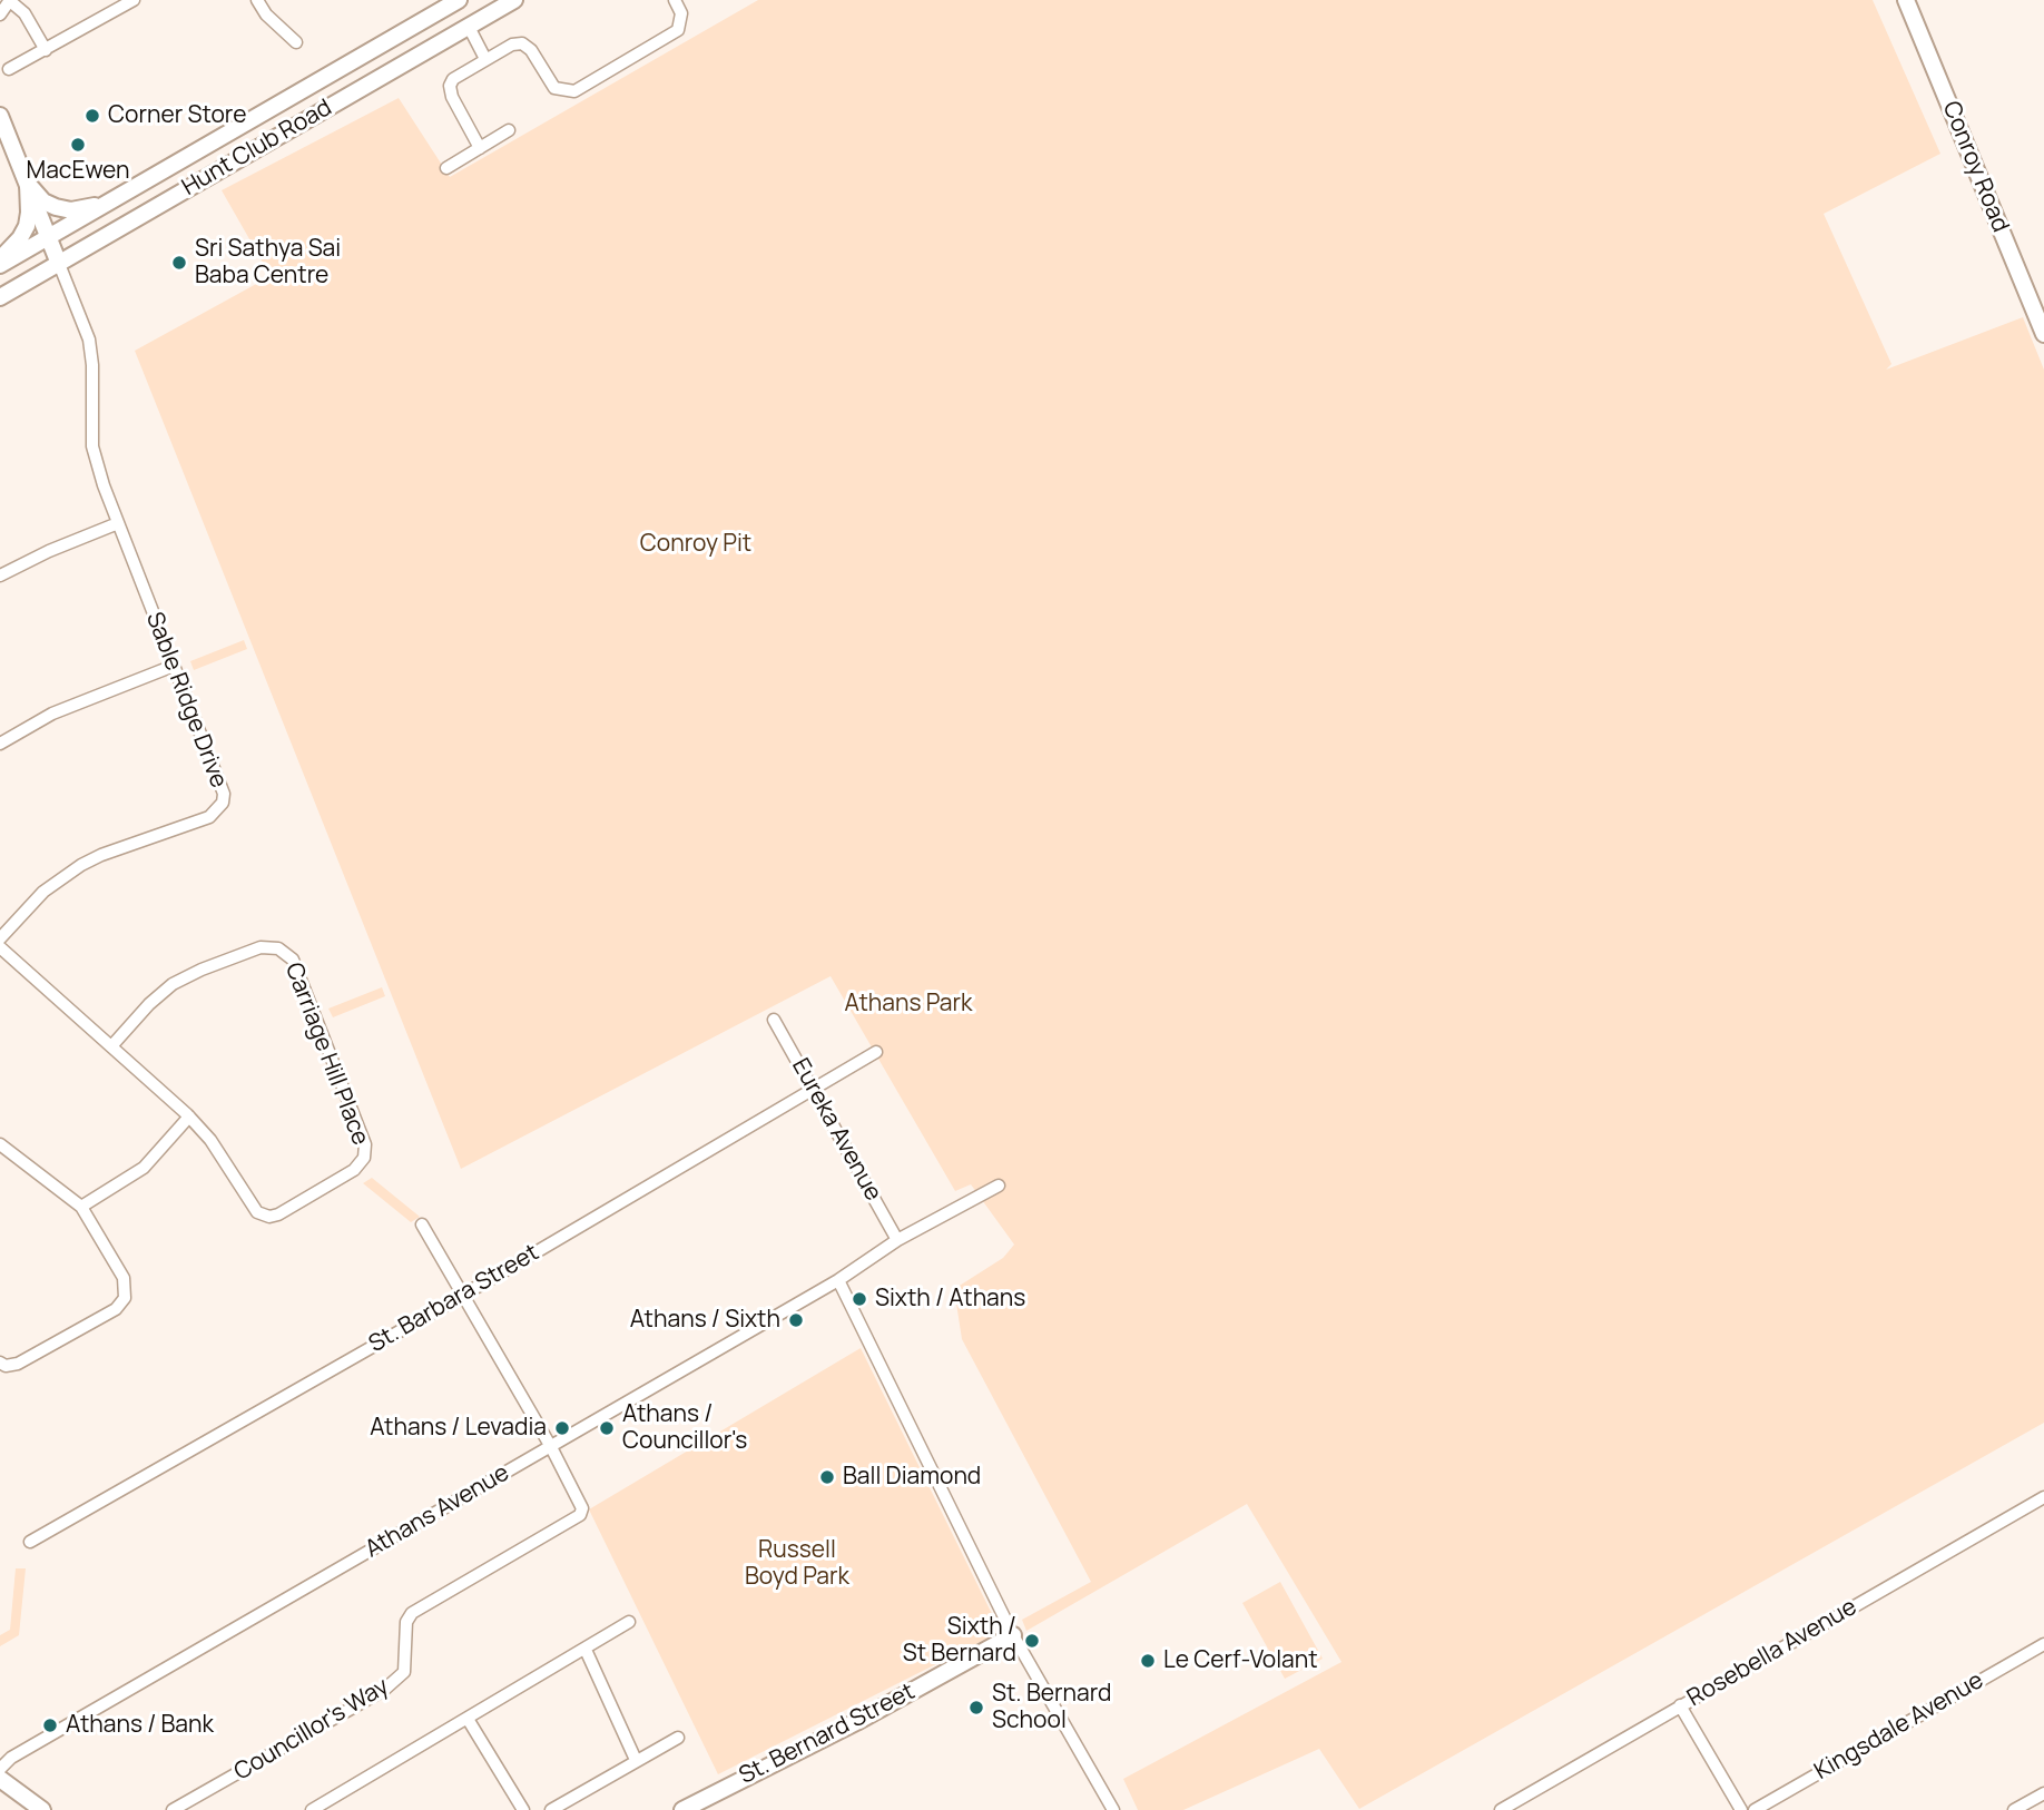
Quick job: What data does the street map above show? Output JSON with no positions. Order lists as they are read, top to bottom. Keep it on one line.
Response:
{"streets":{"main road":["Hunt Club Road","Conroy Road","St. Bernard Street"],"street":["Sable Ridge Drive","Carriage Hill Place","Eureka Avenue","St. Barbara Street","Athans Avenue","Rosebella Avenue","Kingsdale Avenue","Councillor's Way"]},"crossings":[["Hunt Club Road","Sable Ridge Drive"],["Eureka Avenue","St. Barbara Street"],["Eureka Avenue","Athans Avenue"],["Athans Avenue","Councillor's Way"]],"parks":["Conroy Pit","Athans Park","Russell Boyd Park"],"places":["Corner Store","MacEwen","Sri Sathya Sai Baba Centre","Sixth / Athans","Athans / Sixth","Athans / Levadia","Athans / Councillor's","Ball Diamond","Sixth / St Bernard","Le Cerf-Volant","St. Bernard School","Athans / Bank"]}
